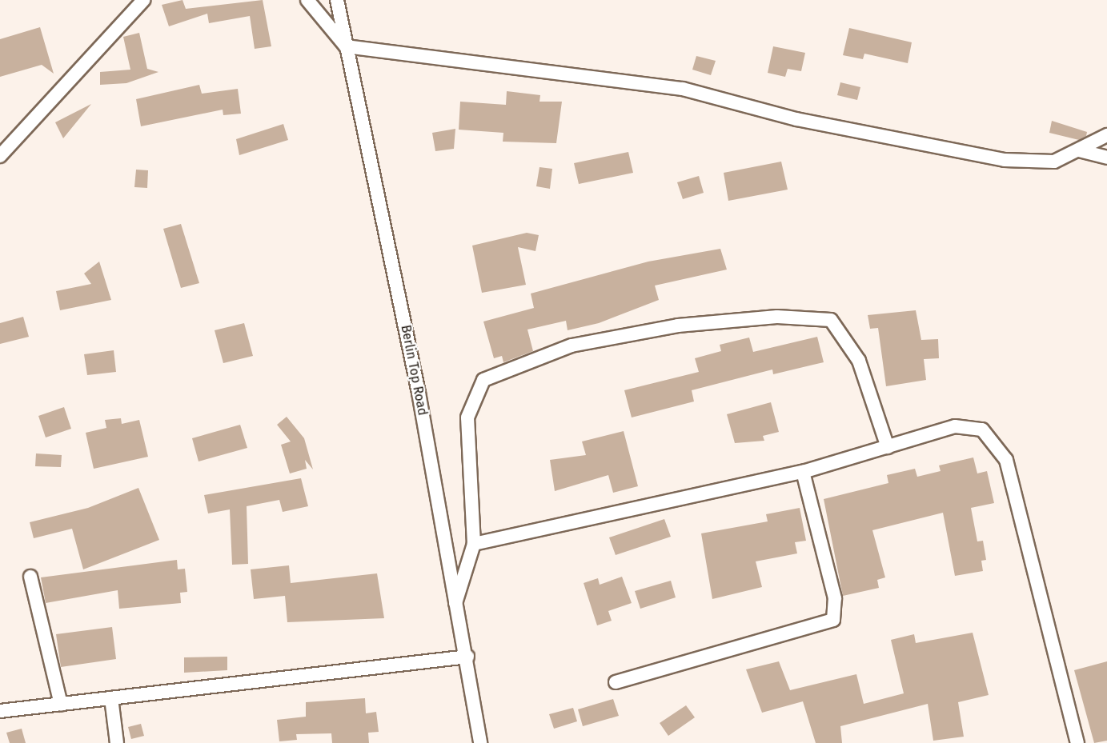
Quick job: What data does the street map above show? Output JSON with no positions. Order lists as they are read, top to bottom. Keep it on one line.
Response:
{"streets":{"street":["Berlin Top Road"]}}
